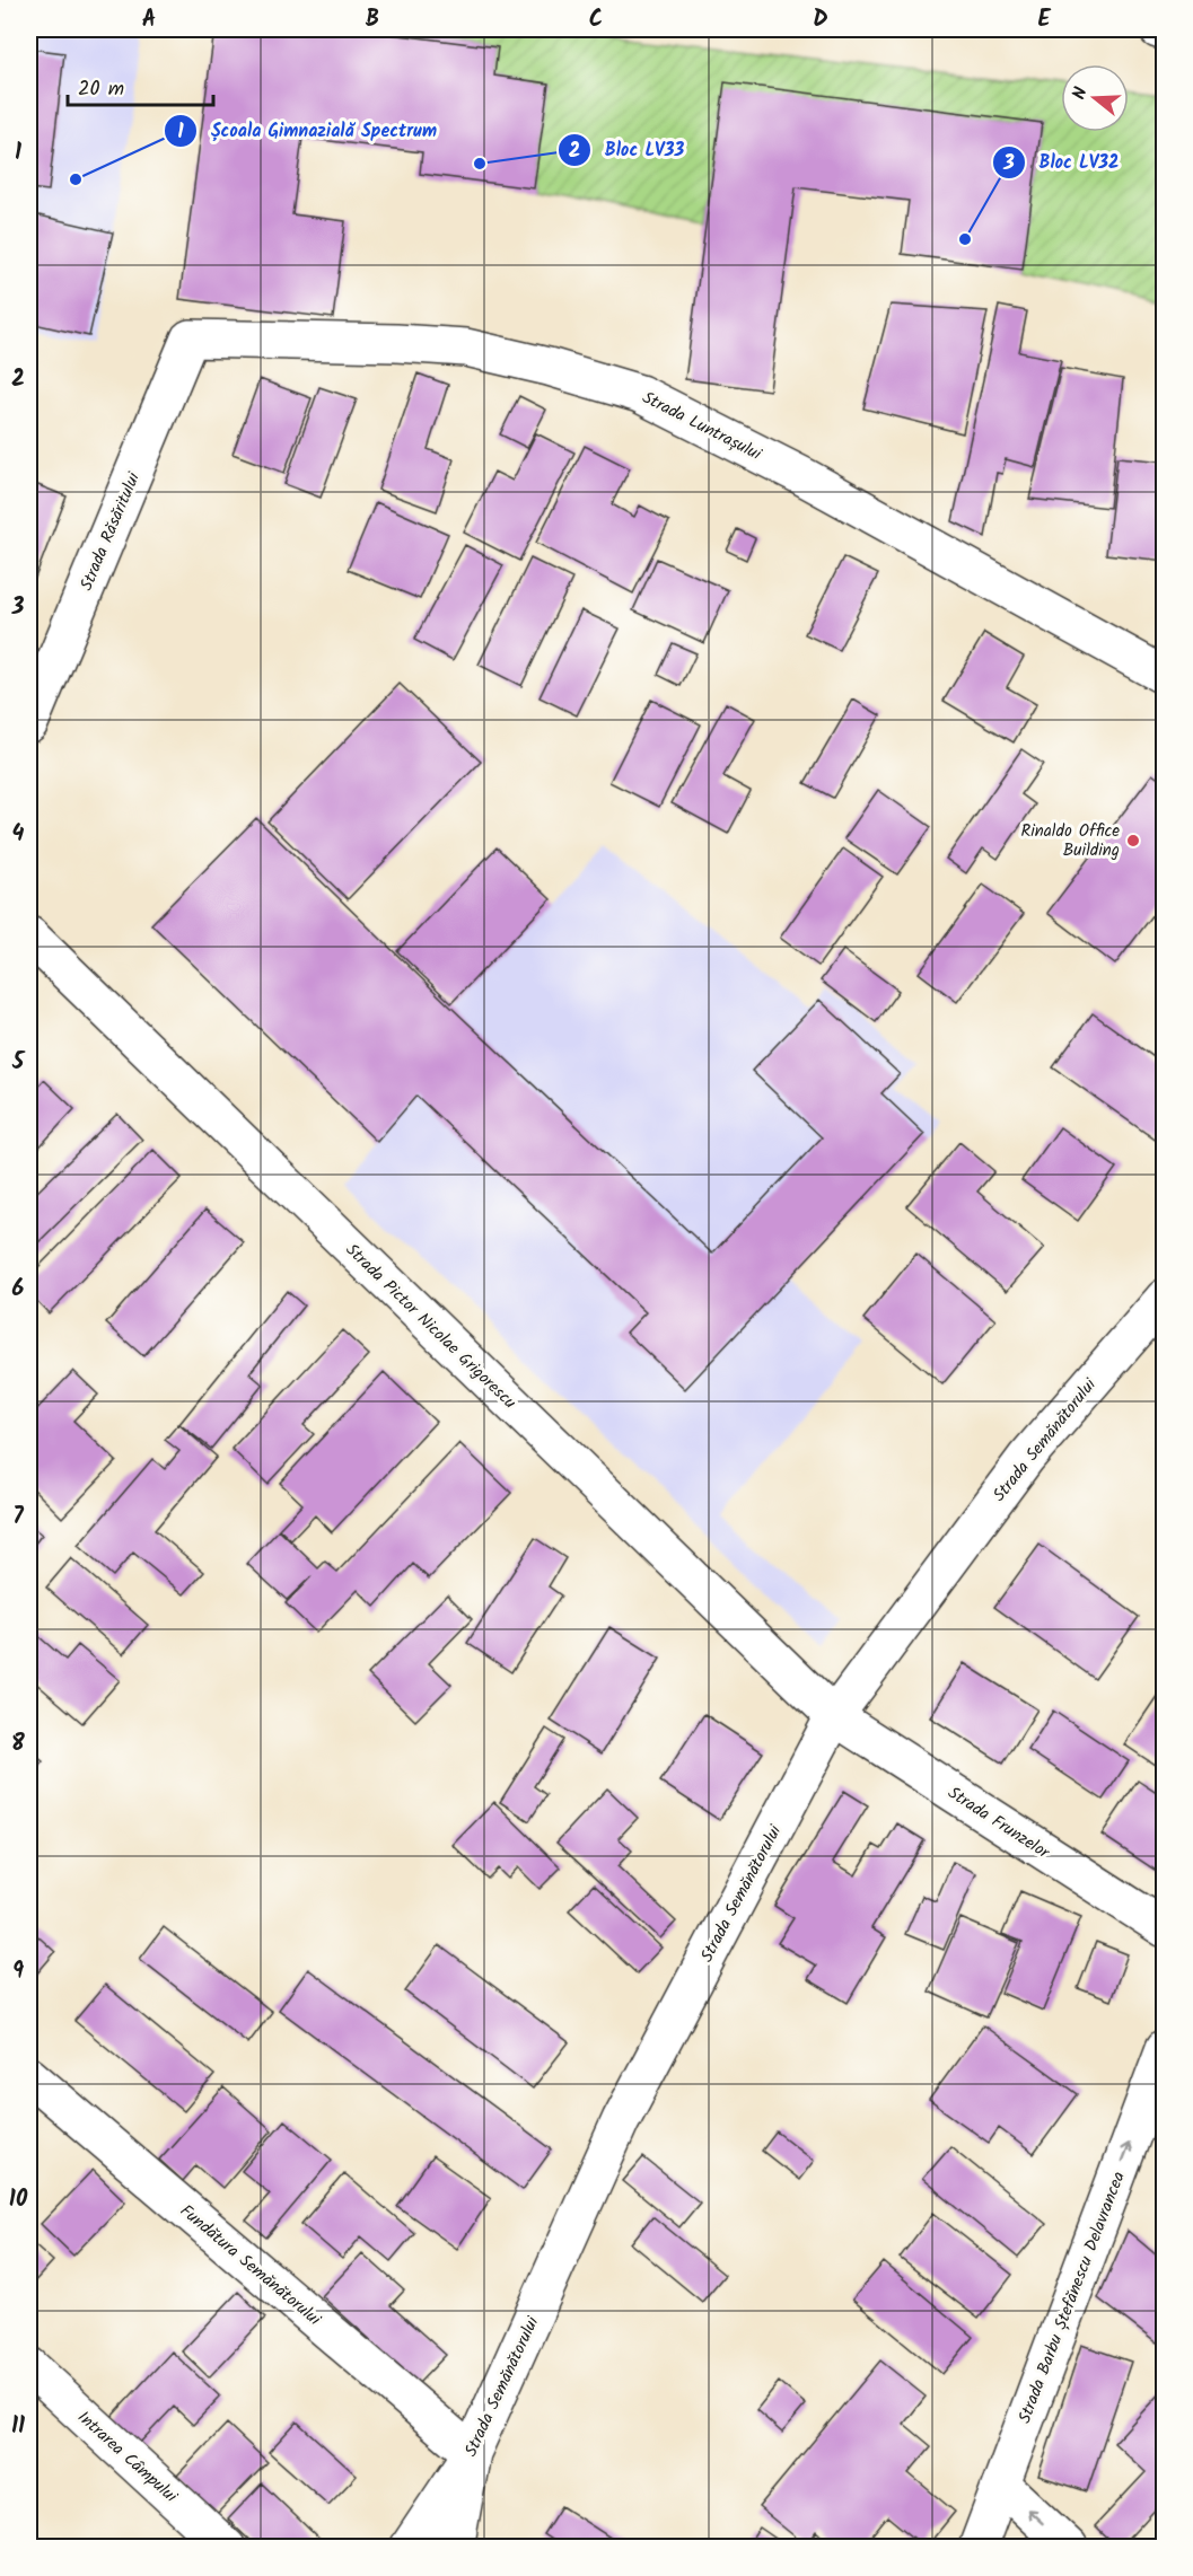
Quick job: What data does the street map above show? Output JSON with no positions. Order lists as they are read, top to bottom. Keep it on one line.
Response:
{"streets":{"street":["Strada Luntrașului","Strada Răsăritului","Strada Pictor Nicolae Grigorescu","Strada Semănătorului","Strada Frunzelor","Fundătura Semănătorului","Strada Barbu Ștefănescu Delavrancea","Intrarea Câmpului"]},"crossings":[["Strada Luntrașului","Strada Răsăritului"],["Strada Pictor Nicolae Grigorescu","Strada Semănătorului"],["Strada Pictor Nicolae Grigorescu","Strada Frunzelor"],["Strada Semănătorului","Strada Frunzelor"],["Strada Semănătorului","Fundătura Semănătorului"]],"one_way":["Strada Barbu Ștefănescu Delavrancea"],"places":["Bloc LV33","Școala Gimnazială Spectrum","Bloc LV32","Rinaldo Office Building"],"scale_bar":"20 m","north":"left","grid":{"columns":["A","B","C","D","E"],"rows":["1","2","3","4","5","6","7","8","9","10","11"]}}
